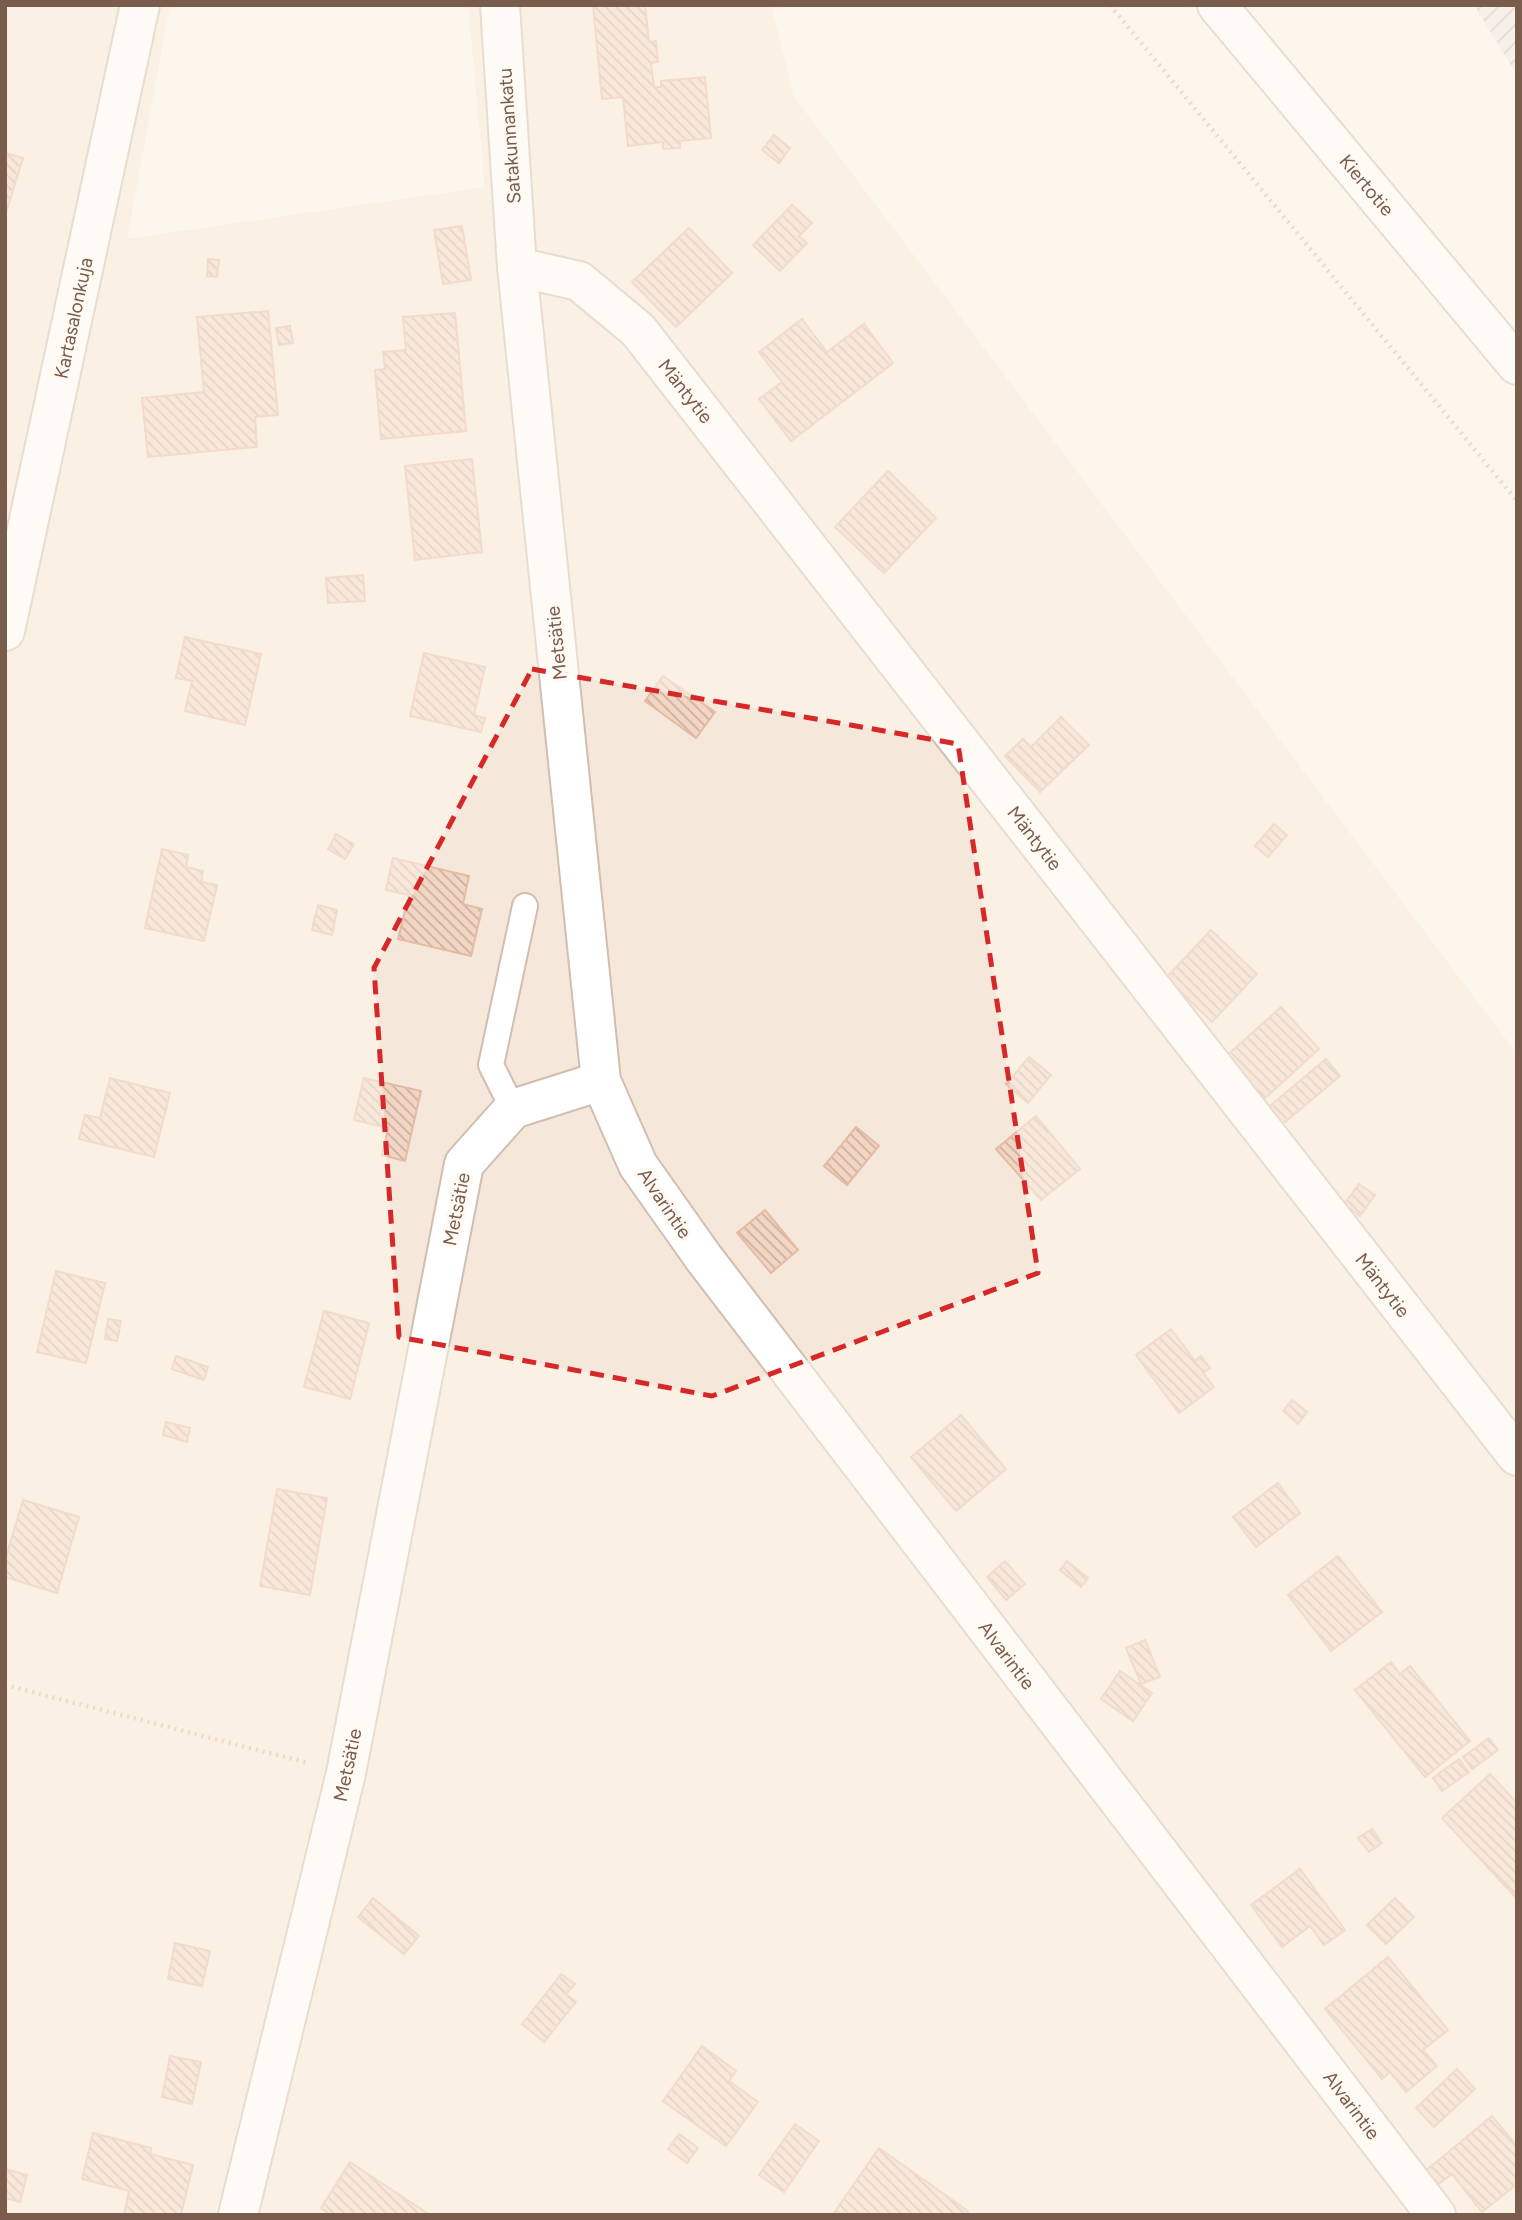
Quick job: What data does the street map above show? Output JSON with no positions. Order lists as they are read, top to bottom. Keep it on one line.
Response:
{"streets":{"street":["Satakunnankatu","Kiertotie","Kartasalonkuja","Mäntytie","Metsätie","Alvarintie"]},"crossings":[["Satakunnankatu","Mäntytie"],["Satakunnankatu","Metsätie"],["Mäntytie","Metsätie"],["Metsätie","Alvarintie"]]}
